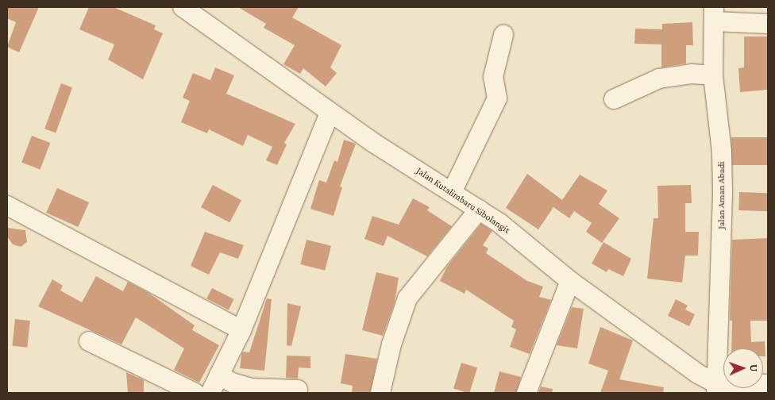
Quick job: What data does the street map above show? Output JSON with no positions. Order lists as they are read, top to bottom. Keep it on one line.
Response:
{"streets":{"street":["Jalan Aman Abadi","Jalan Kutalimbaru Sibolangit"]},"crossings":[["Jalan Aman Abadi","Jalan Kutalimbaru Sibolangit"]],"north":"right"}
